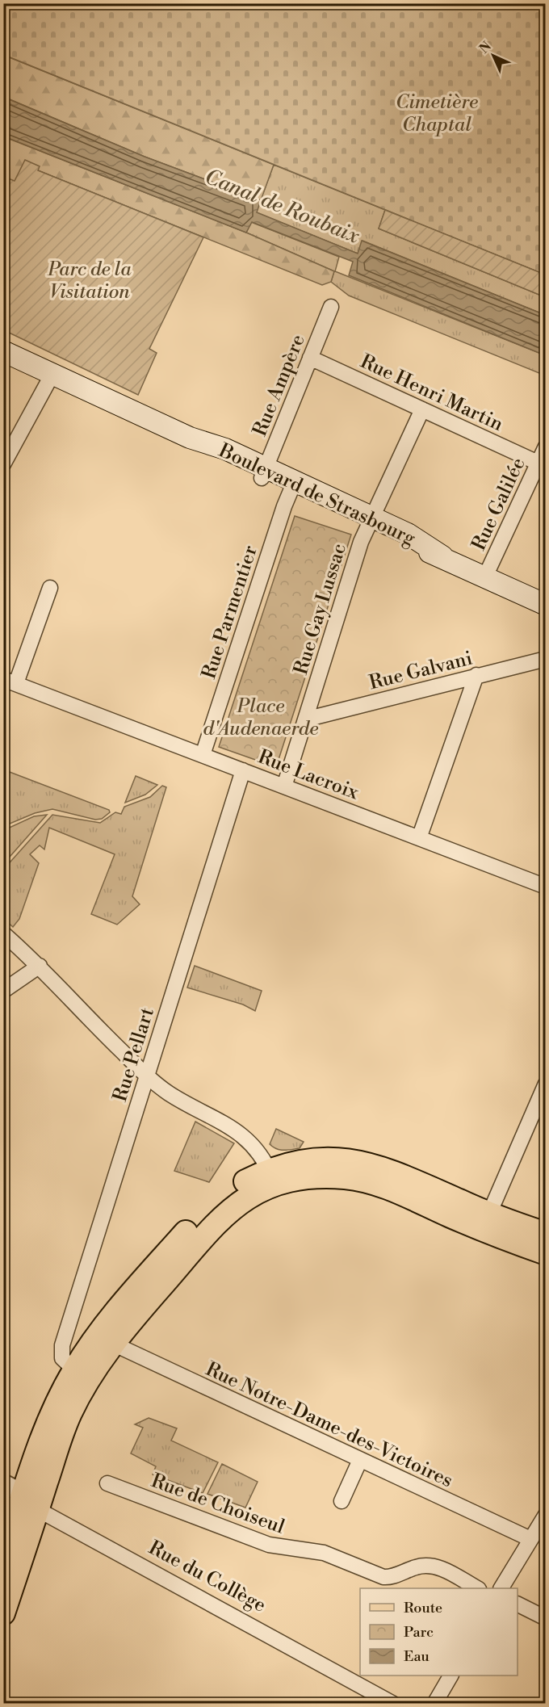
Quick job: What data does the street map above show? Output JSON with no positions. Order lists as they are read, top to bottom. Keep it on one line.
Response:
{"streets":{"main road":["Boulevard de Strasbourg"],"street":["Rue Ampère","Rue Henri Martin","Rue Galilée","Rue Gay Lussac","Rue Parmentier","Rue Galvani","Rue Lacroix","Rue Pellart","Rue Notre-Dame-des-Victoires","Rue de Choiseul","Rue du Collège"]},"crossings":[["Rue Ampère","Rue Henri Martin"],["Rue Ampère","Boulevard de Strasbourg"],["Rue Henri Martin","Rue Galilée"],["Rue Henri Martin","Rue Gay Lussac"],["Boulevard de Strasbourg","Rue Galilée"],["Boulevard de Strasbourg","Rue Gay Lussac"],["Boulevard de Strasbourg","Rue Parmentier"],["Rue Gay Lussac","Rue Galvani"],["Rue Gay Lussac","Rue Lacroix"],["Rue Parmentier","Rue Lacroix"],["Rue Lacroix","Rue Pellart"]],"water":["Canal de Roubaix"],"parks":["Cimetière Chaptal","Parc de la Visitation","Place d'Audenaerde"],"legend":["Route","Parc","Eau"],"north":"top left"}
